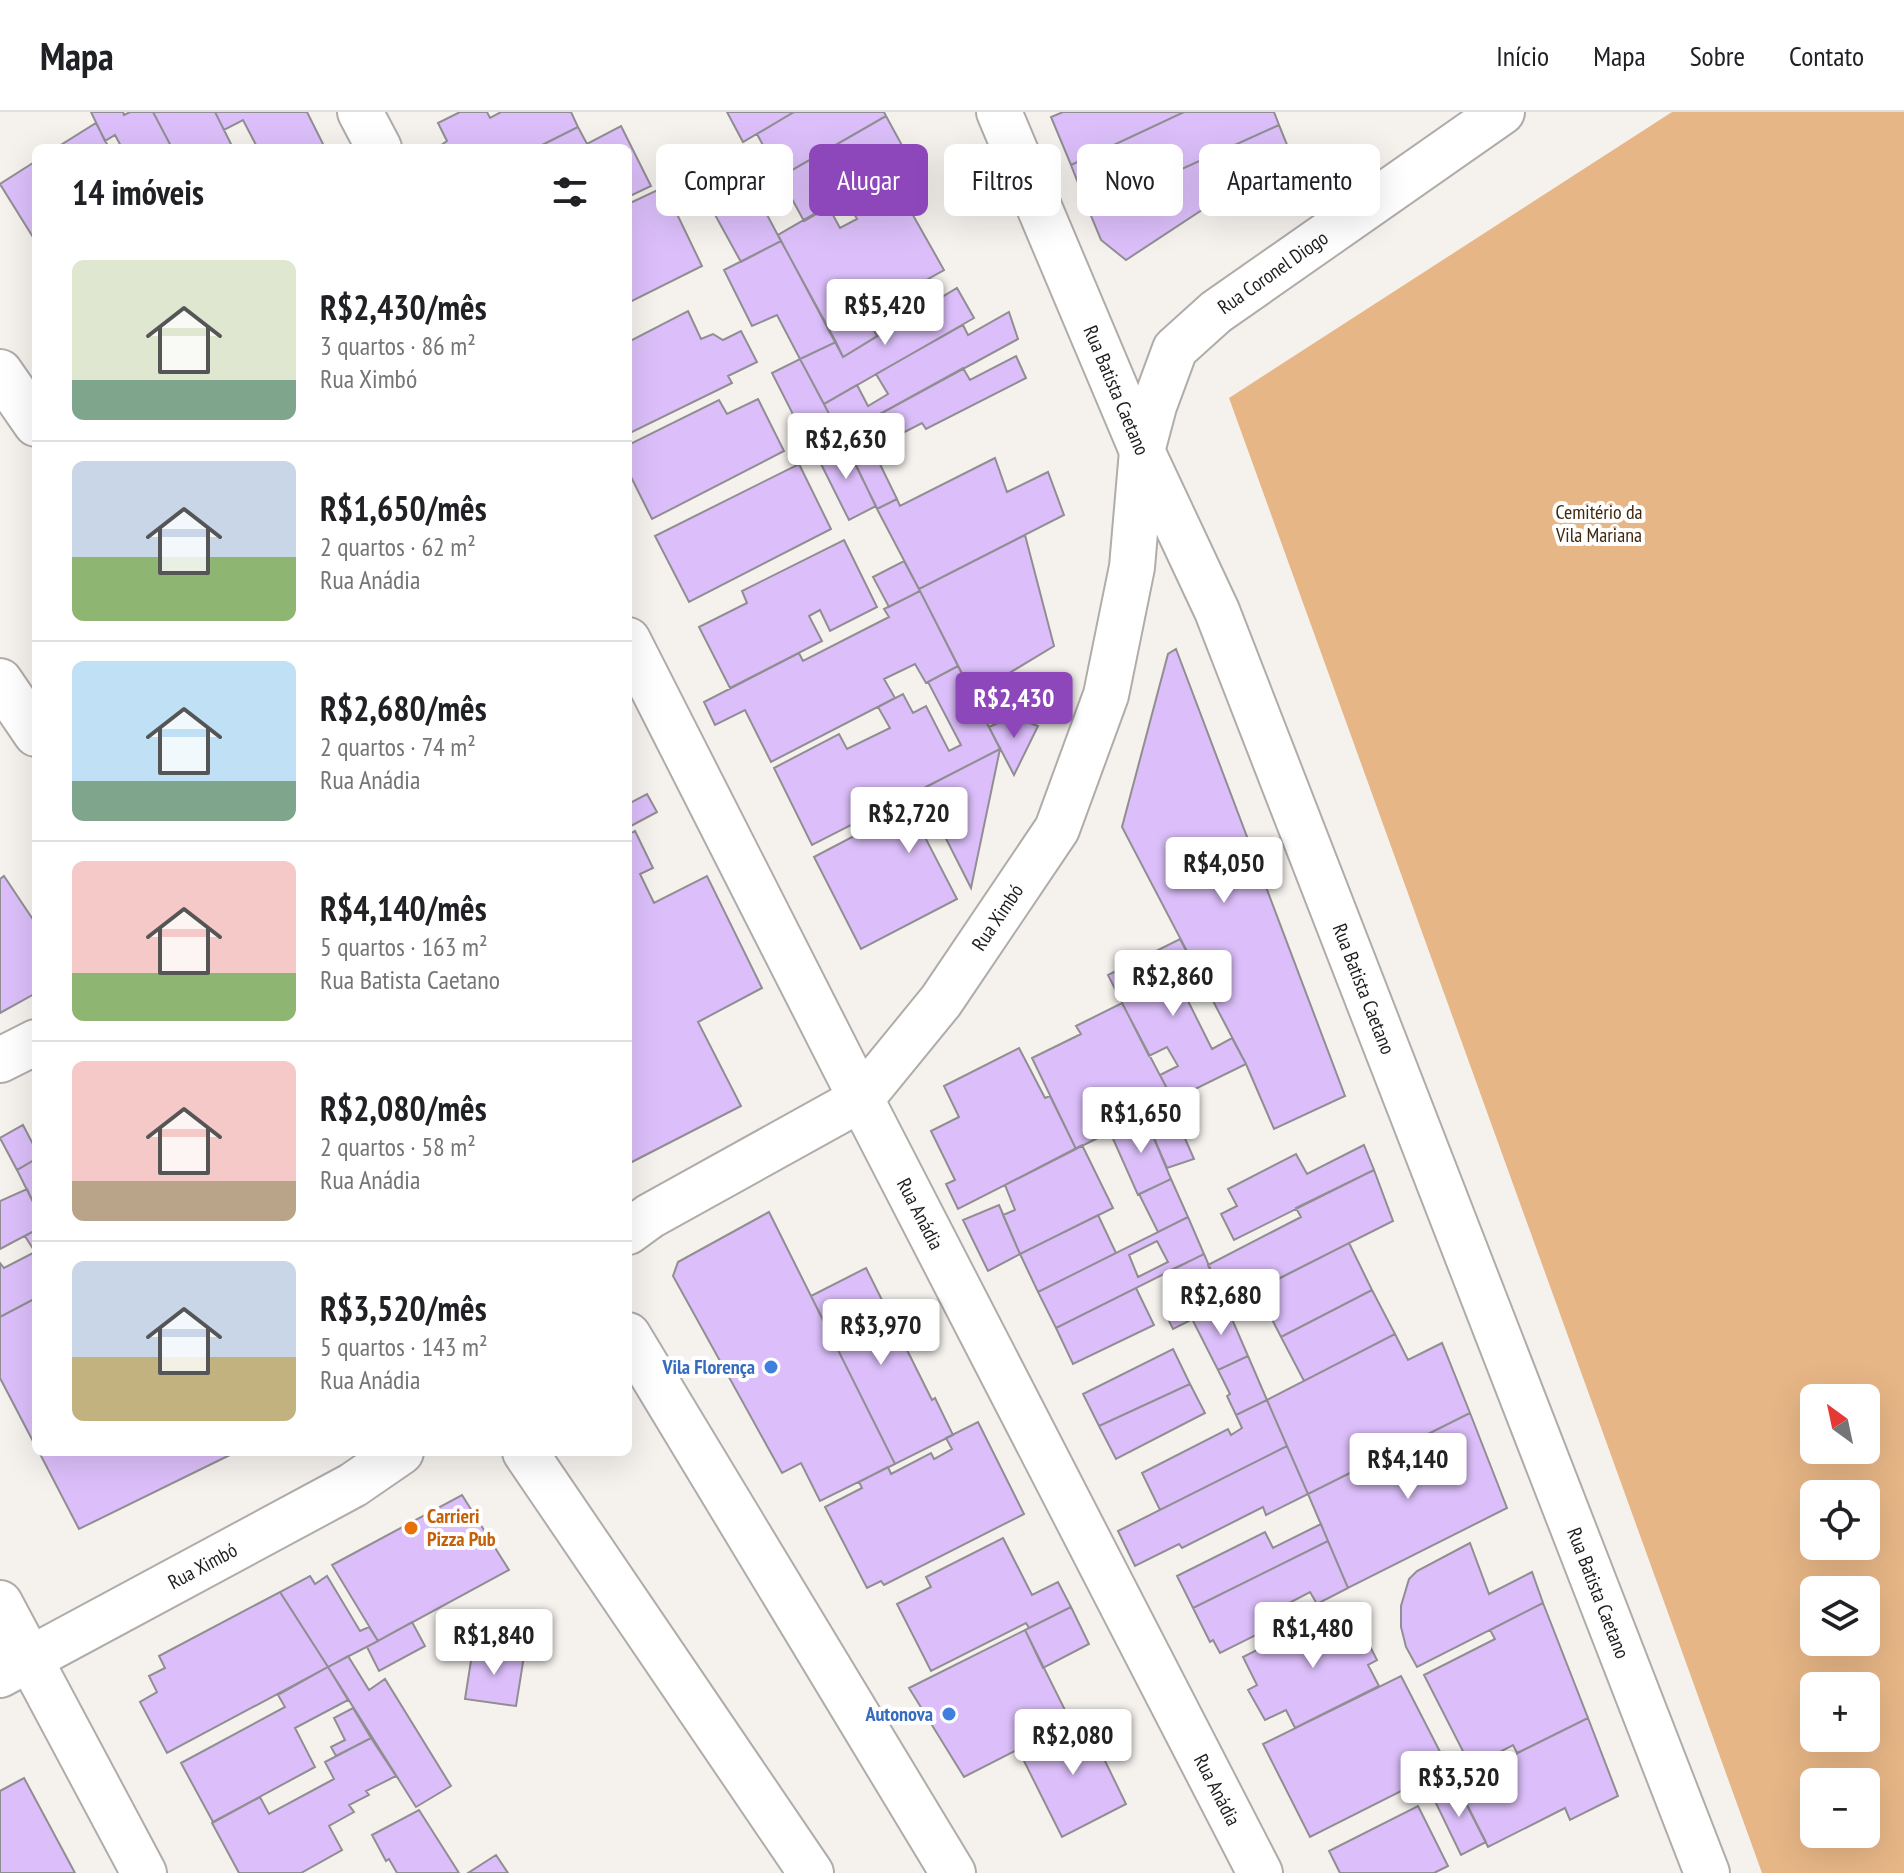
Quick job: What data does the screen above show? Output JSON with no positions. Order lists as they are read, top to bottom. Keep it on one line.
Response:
{"streets":{"street":["Rua Coronel Diogo","Rua Batista Caetano","Rua Ximbó","Rua Anádia"]},"crossings":[["Rua Coronel Diogo","Rua Batista Caetano"],["Rua Coronel Diogo","Rua Ximbó"],["Rua Batista Caetano","Rua Ximbó"],["Rua Ximbó","Rua Anádia"]],"parks":["Cemitério da Vila Mariana"],"places":["Vila Florença","Carrieri Pizza Pub","Autonova"],"north":"top left","page":{"header":"Mapa","nav":["Início","Mapa","Sobre","Contato"],"chip":["Comprar","Alugar","Filtros","Novo","Apartamento"],"heading":"14 imóveis","list":[{"name":"R$2,430/mês","note":"3 quartos · 86 m² · Rua Ximbó"},{"name":"R$1,650/mês","note":"2 quartos · 62 m² · Rua Anádia"},{"name":"R$2,680/mês","note":"2 quartos · 74 m² · Rua Anádia"},{"name":"R$4,140/mês","note":"5 quartos · 163 m² · Rua Batista Caetano"},{"name":"R$2,080/mês","note":"2 quartos · 58 m² · Rua Anádia"},{"name":"R$3,520/mês","note":"5 quartos · 143 m² · Rua Anádia"}],"price":["R$5,420","R$2,630","R$2,430","R$2,720","R$4,050","R$2,860","R$1,650","R$2,680","R$3,970","R$4,140","R$1,480","R$1,840","R$2,080","R$3,520"],"map_buttons":["+","−"]}}
